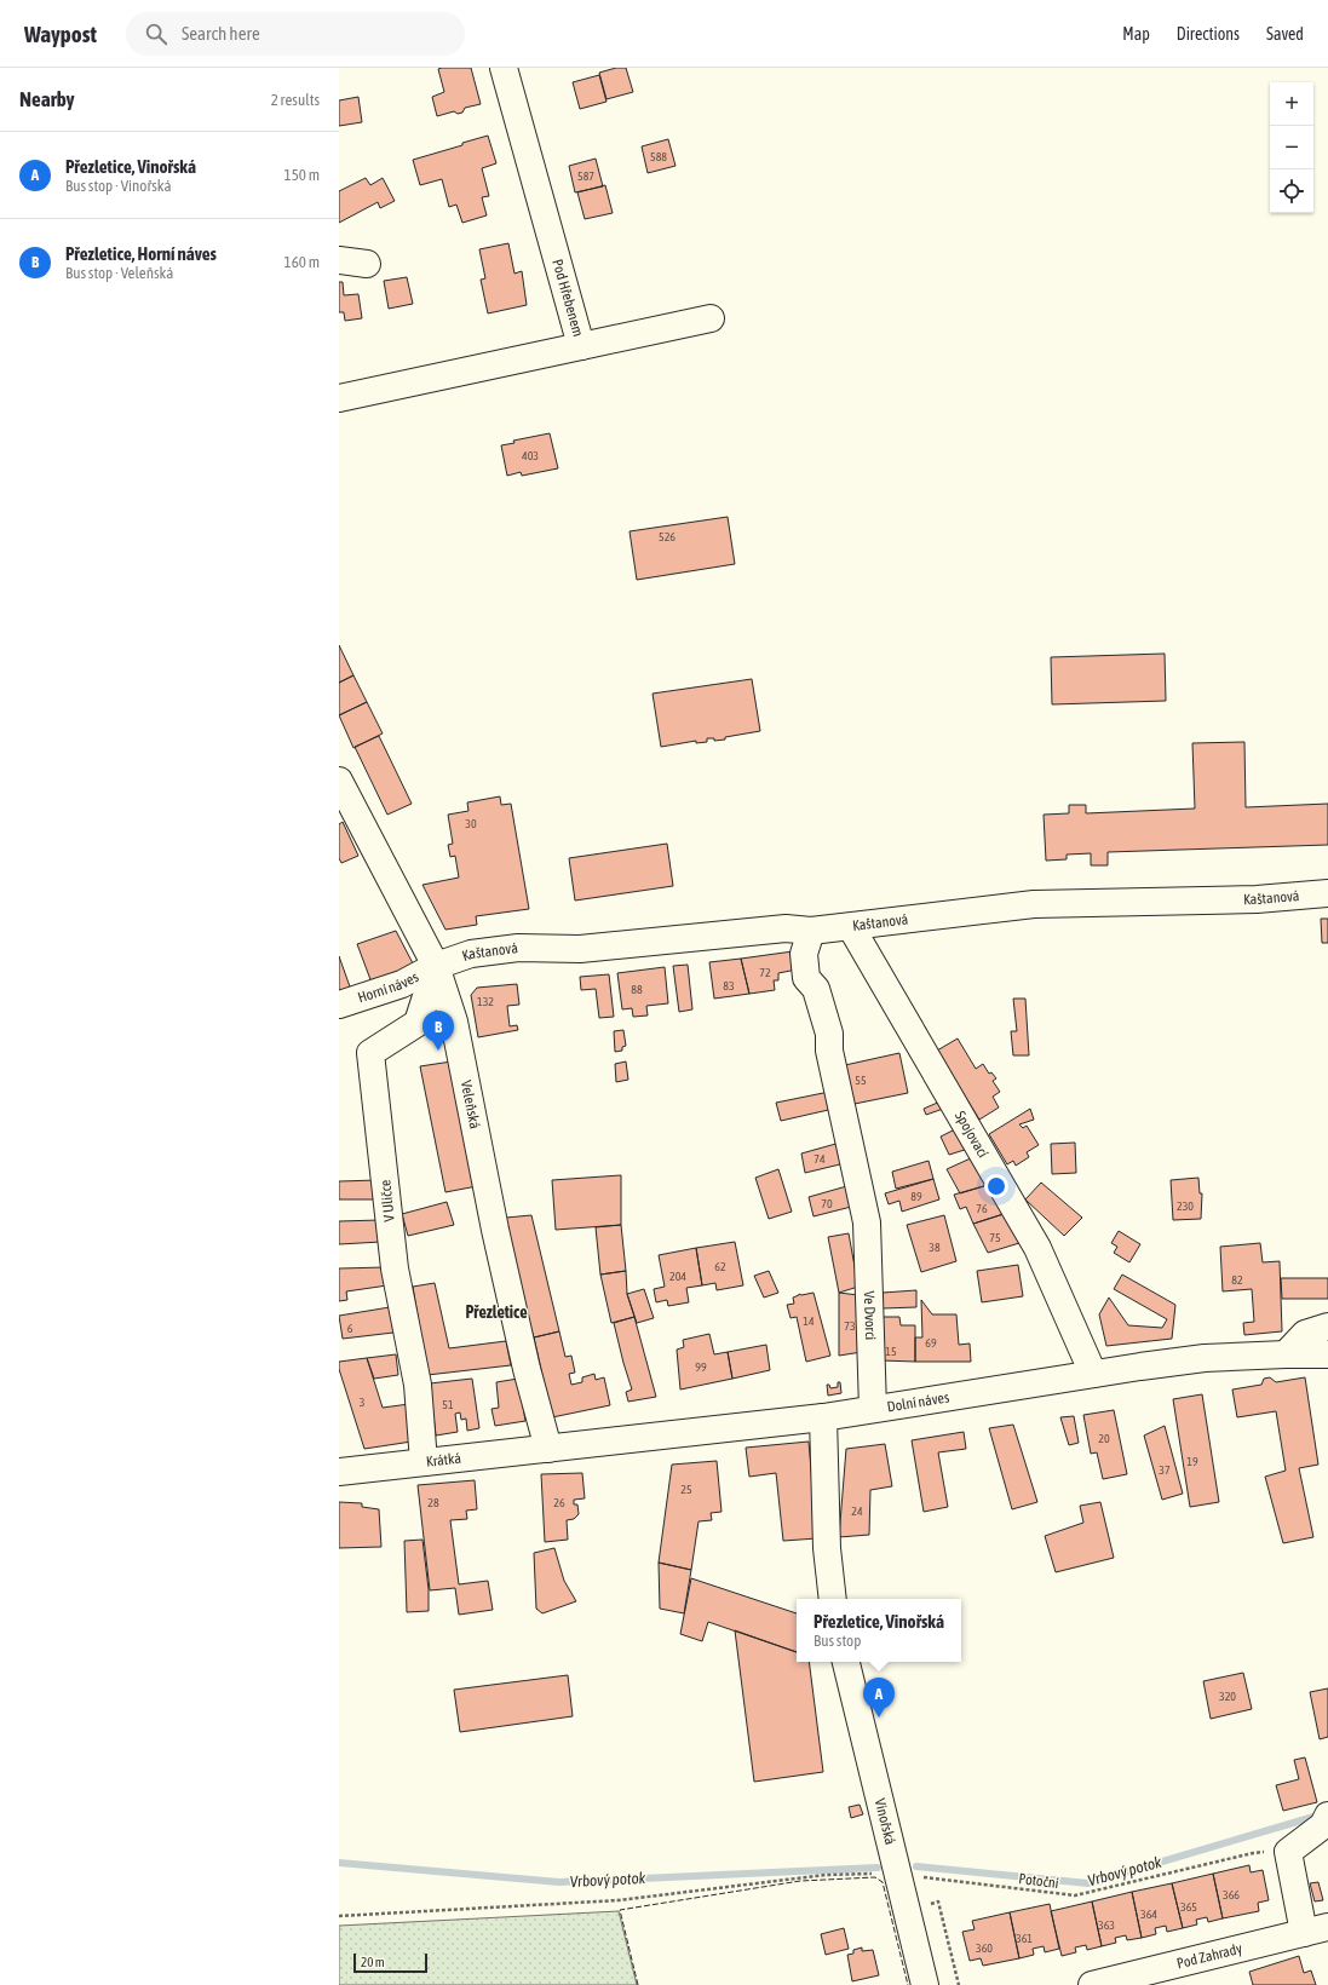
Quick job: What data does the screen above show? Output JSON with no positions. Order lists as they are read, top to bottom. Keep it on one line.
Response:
{"streets":{"street":["Pod Hřebenem","Kaštanová","Horní náves","Veleňská","Spojovací","V Uličce","Ve Dvorci","Dolní náves","Krátká","Vinořská","Pod Zahrady"],"path":["Potoční"]},"crossings":[["Kaštanová","Horní náves"],["Kaštanová","Veleňská"],["Kaštanová","Spojovací"],["Kaštanová","V Uličce"],["Kaštanová","Ve Dvorci"],["Horní náves","Veleňská"],["Horní náves","V Uličce"],["Veleňská","V Uličce"],["Veleňská","Dolní náves"],["Veleňská","Krátká"],["Spojovací","Dolní náves"],["V Uličce","Krátká"],["Ve Dvorci","Dolní náves"],["Dolní náves","Krátká"],["Vinořská","Potoční"]],"districts":["Přezletice"],"water":["Vrbový potok"],"house_numbers":["588","587","403","526","30","72","83","88","132","55","74","89","70","230","76","75","38","62","204","82","14","73","6","69","15","99","3","51","20","19","37","25","28","26","24","320","366","365","364","363","361","360"],"scale_bar":"20 m","page":{"header":"Waypost","search":"Search here","nav":["Map","Directions","Saved"],"heading":["Nearby","2 results"],"map_buttons":["+","−"],"list":[{"mark":"A","name":"Přezletice, Vinořská","note":"Bus stop · Vinořská","value":"150 m"},{"mark":"B","name":"Přezletice, Horní náves","note":"Bus stop · Veleňská","value":"160 m"}],"pins":["B","A"],"popup":["Přezletice, Vinořská","Bus stop"],"scale":"20 m"}}
